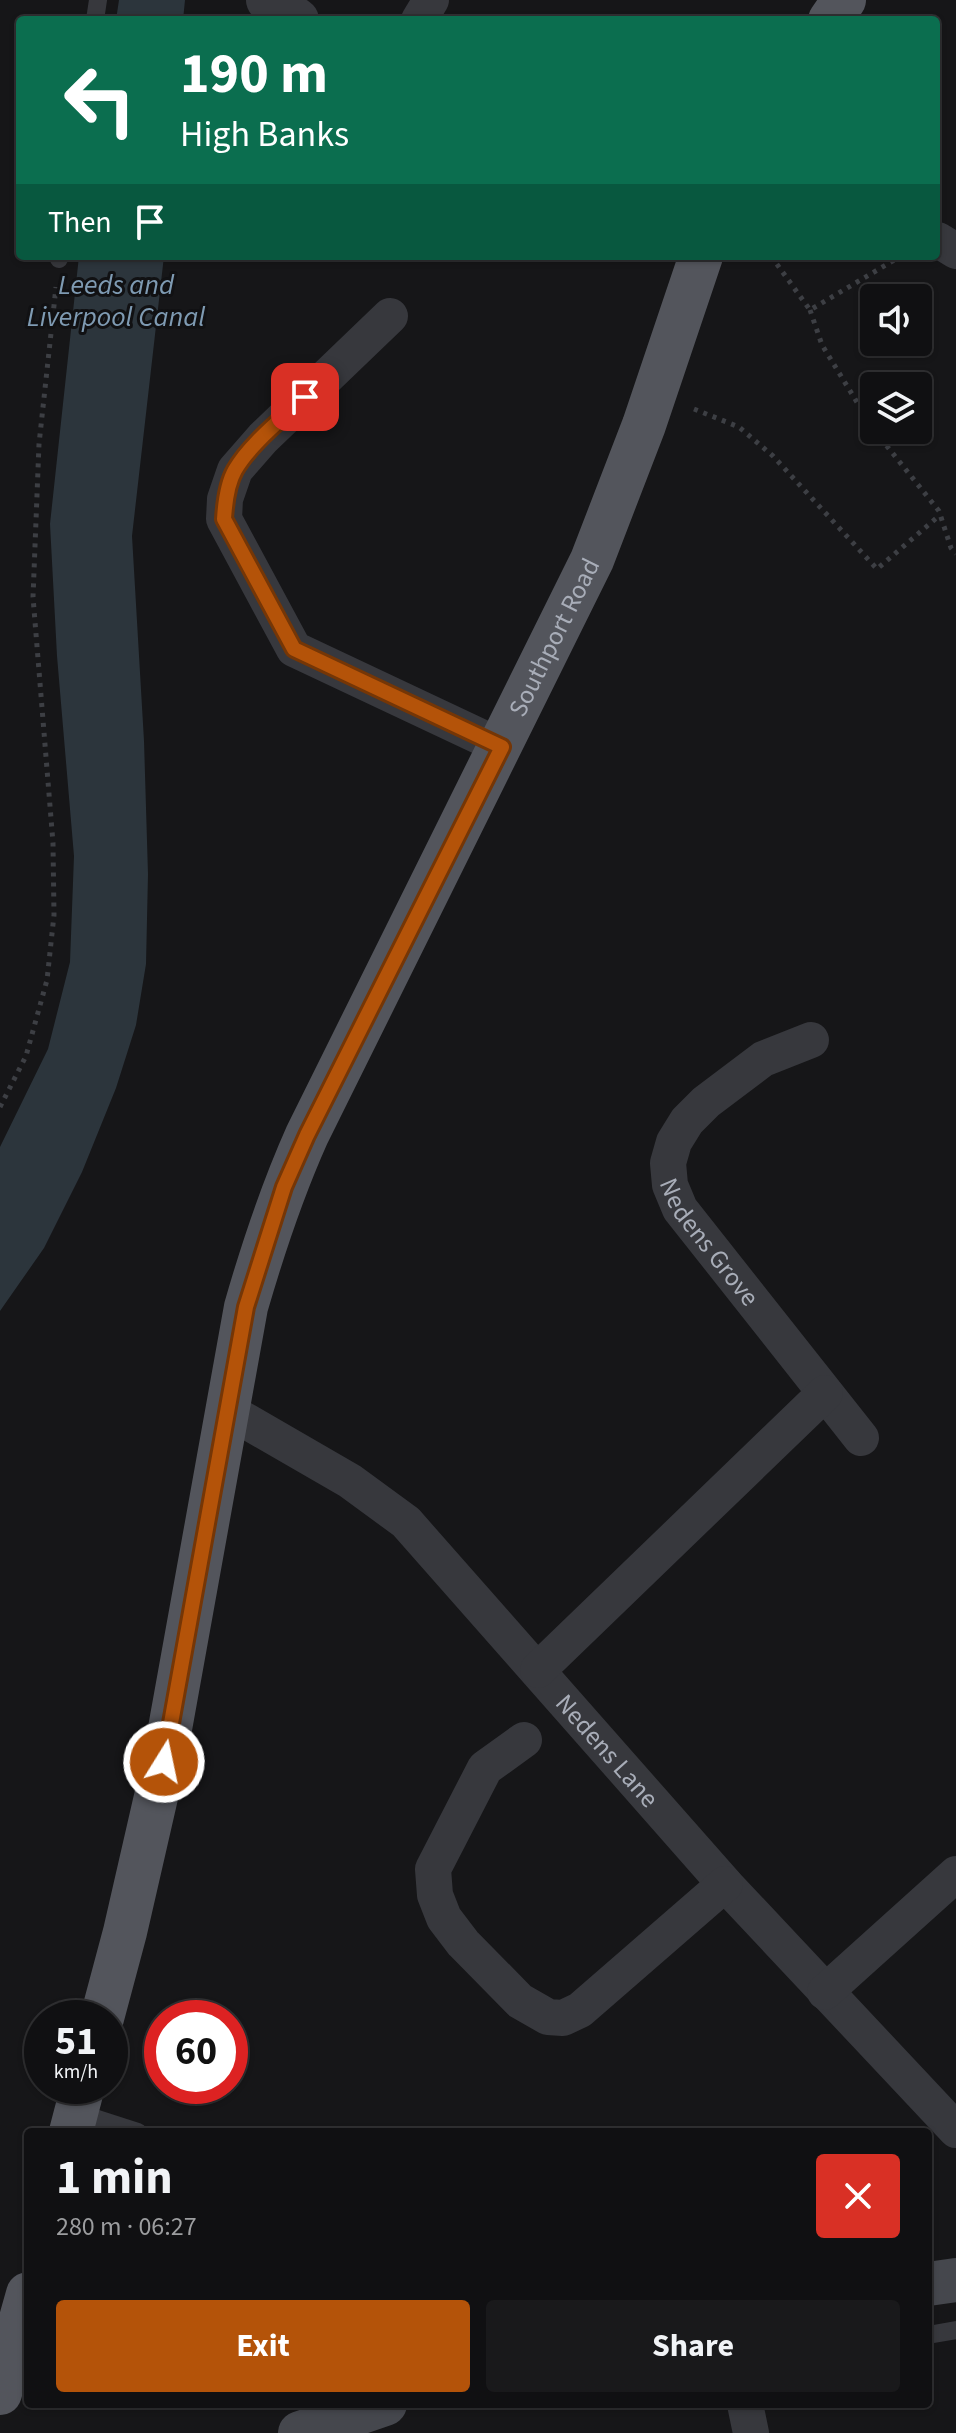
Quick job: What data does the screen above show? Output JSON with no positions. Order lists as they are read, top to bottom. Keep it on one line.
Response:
{"streets":{"main road":["Southport Road"],"street":["Nedens Grove","Nedens Lane"]},"crossings":[["Southport Road","Nedens Lane"]],"water":["Leeds and Liverpool Canal"],"page":{"turn":["190 m","High Banks"],"then":"Then","speed":"51 km/h","limit":"60","heading":["1 min","280 m · 06:27"],"buttons":["Exit","Share"]}}
